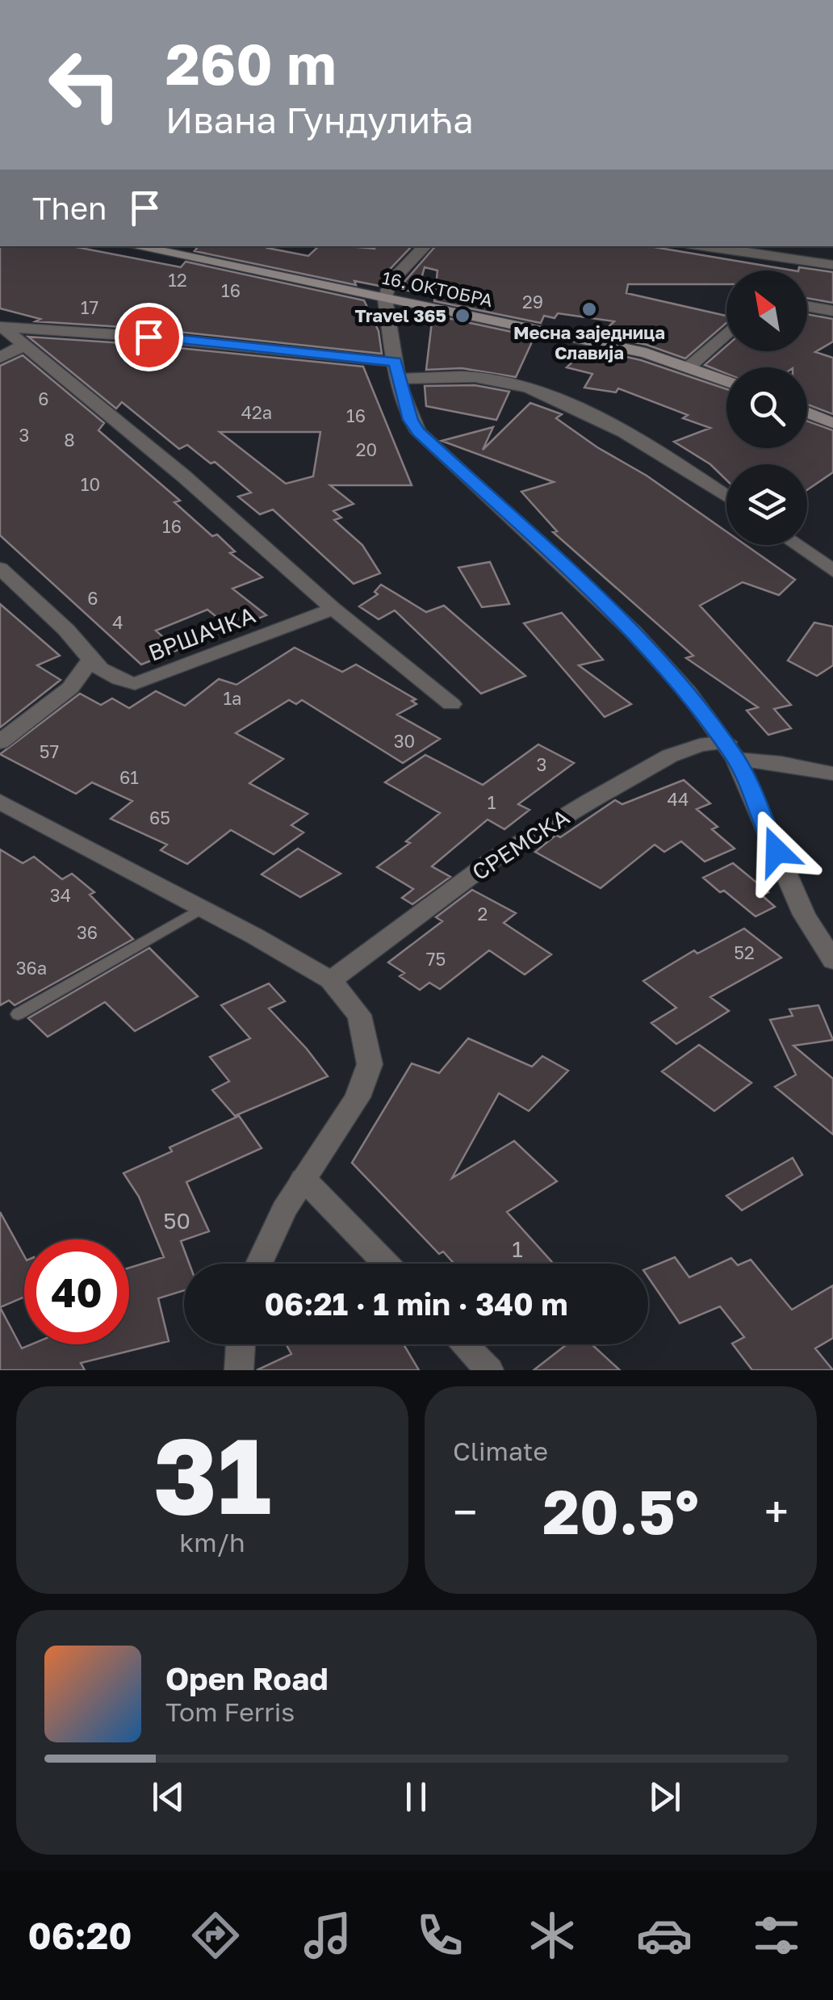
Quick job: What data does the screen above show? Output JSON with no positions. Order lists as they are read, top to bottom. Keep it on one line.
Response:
{"streets":{"main road":["16. ОКТОБРА"],"street":["ВРШАЧКА","СРЕМСКА"]},"places":["Месна заједница Славија","Travel 365"],"house_numbers":["12","16","29","17","6","42a","16","3","8","20","10","16","6","4","1a","30","57","3","61","44","1","65","34","2","36","52","75","36a","50","1"],"north":"top left","page":{"turn":["260 m","Ивана Гундулића"],"then":"Then","limit":"40","trip":"06:21 · 1 min · 340 m","tile":[["31","km/h"],"Climate"],"heat":["−","20.5°","+"],"song":["Open Road","Tom Ferris"],"tabs":"06:20"}}
